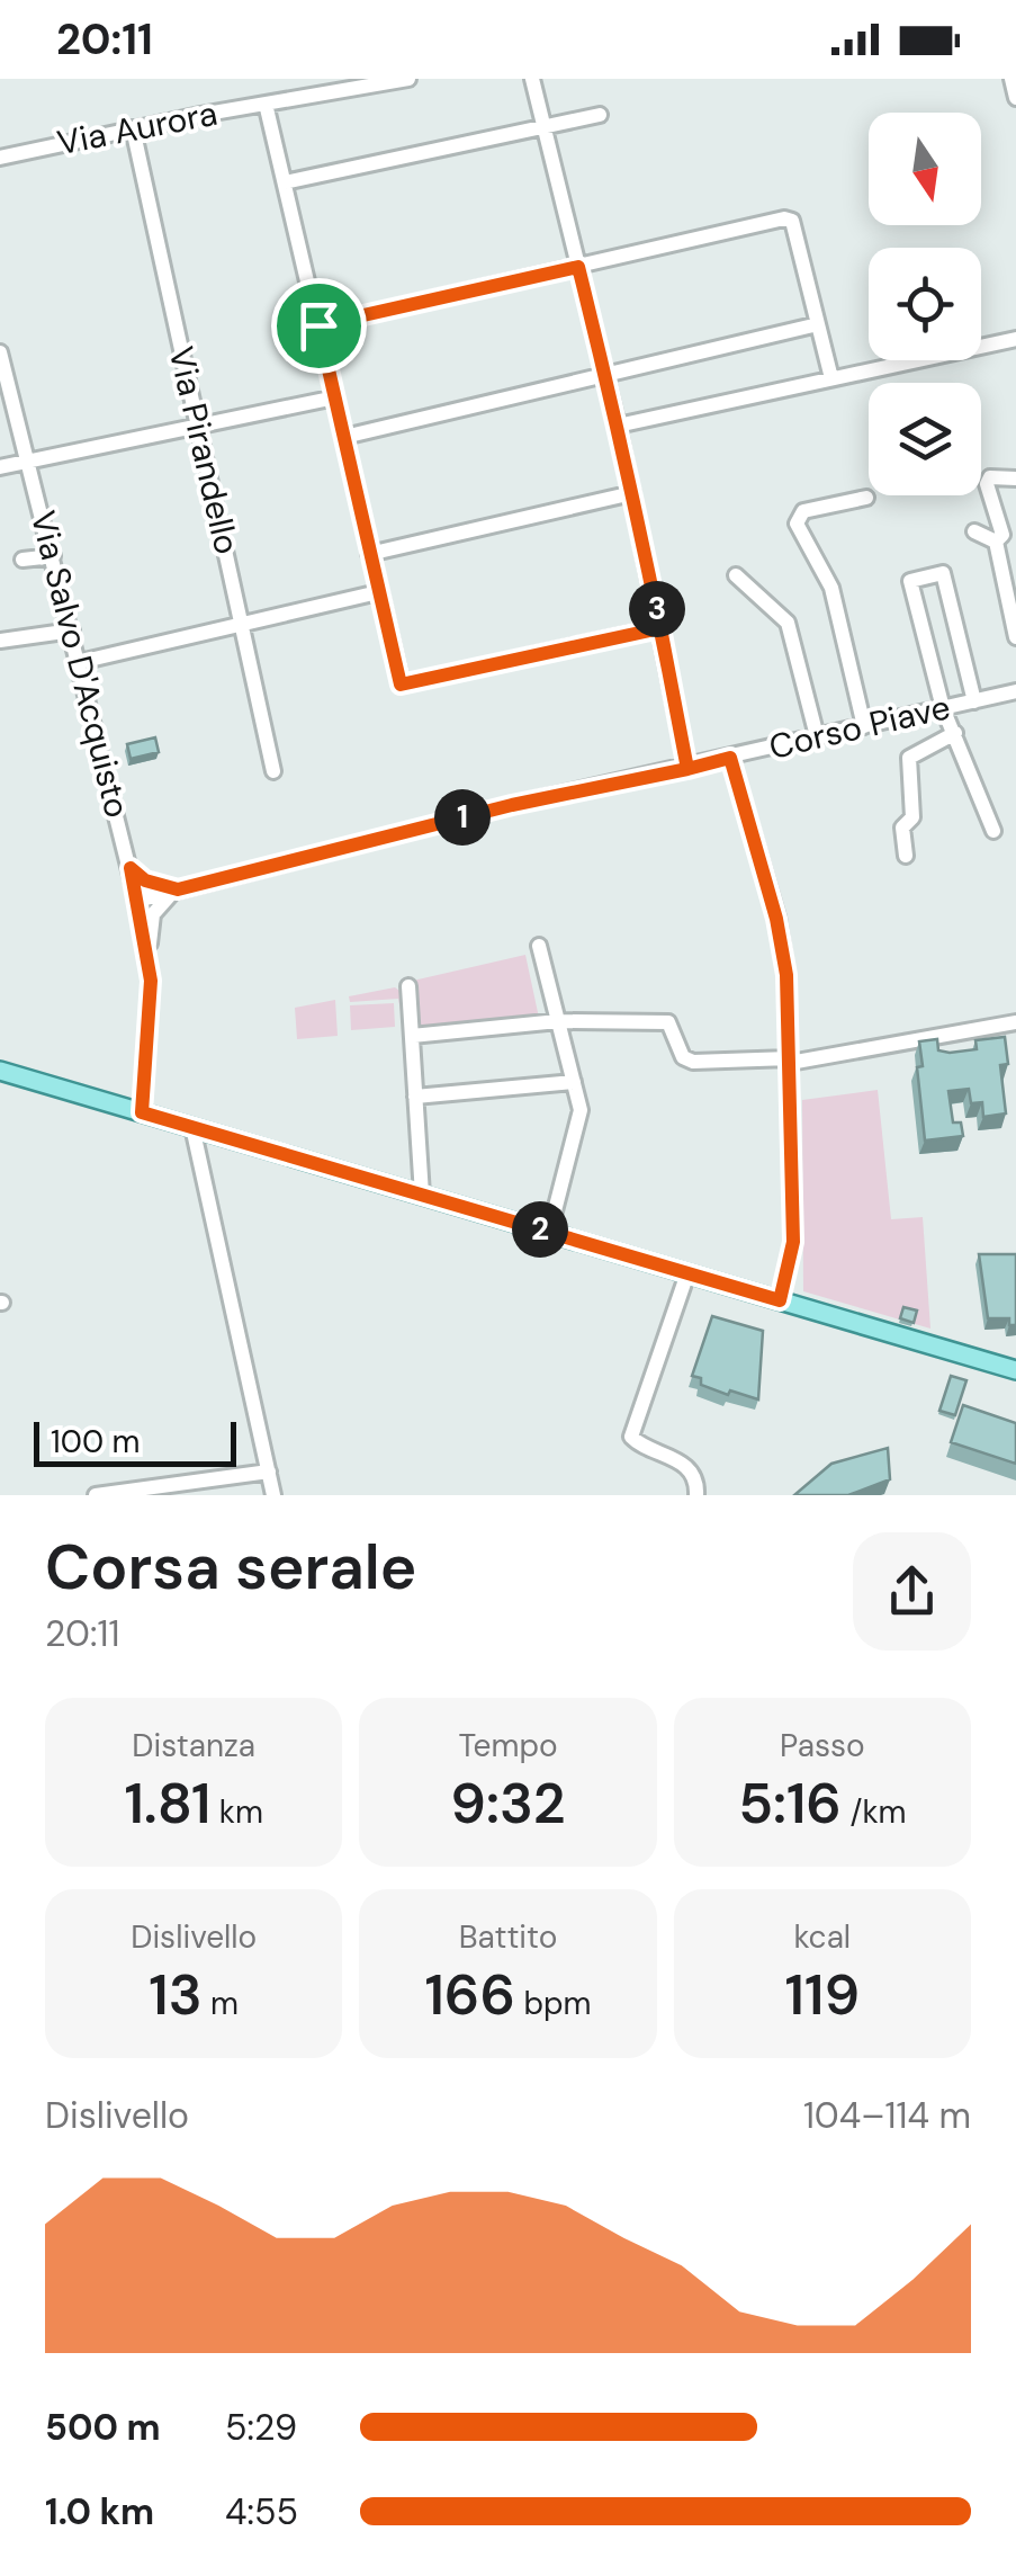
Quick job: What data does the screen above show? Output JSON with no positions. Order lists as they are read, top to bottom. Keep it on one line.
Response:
{"streets":{"street":["Via Aurora","Via Pirandello","Via Salvo D'Acquisto","Corso Piave"]},"crossings":[["Via Aurora","Via Pirandello"],["Via Salvo D'Acquisto","Corso Piave"]],"scale_bar":"100 m","north":"bottom","page":{"status":"20:11","pins":["3","1","2"],"scale":"100 m","heading":["Corsa serale","20:11"],"stats":[["Distanza","1.81 km"],["Tempo","9:32"],["Passo","5:16 /km"],["Dislivello","13 m"],["Battito","166 bpm"],["kcal","119"]],"chart":["Dislivello","104–114 m"],"list":[{"name":"500 m","note":"5:29"},{"name":"1.0 km","note":"4:55"}]}}
